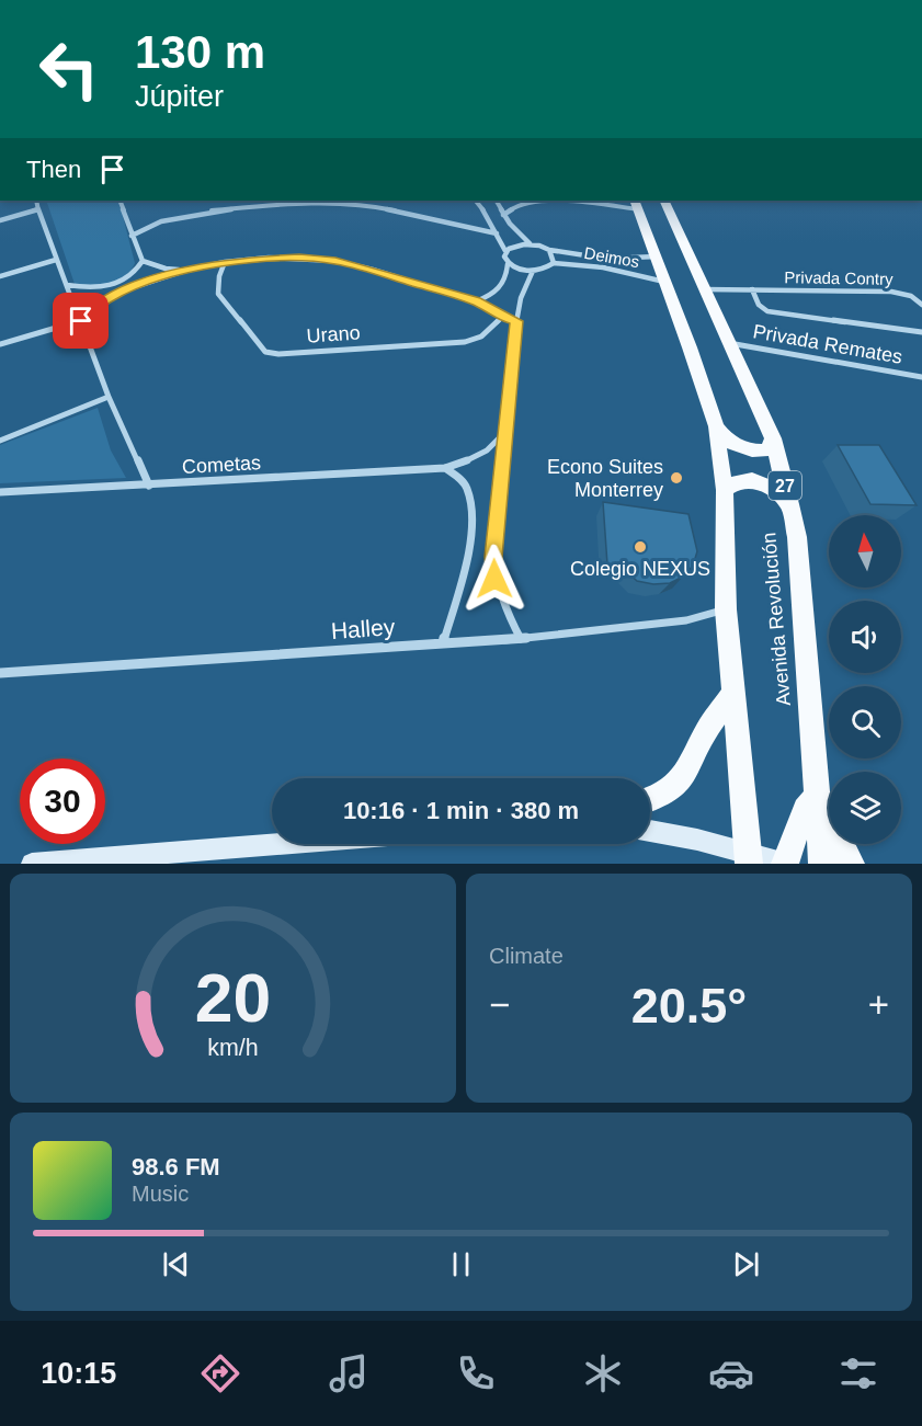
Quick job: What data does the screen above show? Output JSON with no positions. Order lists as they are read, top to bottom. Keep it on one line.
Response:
{"streets":{"main road":["27","Avenida Revolución"],"street":["Deimos","Privada Contry","Urano","Privada Remates","Cometas","Halley"]},"crossings":[["Privada Contry","Avenida Revolución"],["Privada Remates","Avenida Revolución"]],"places":["Econo Suites Monterrey","Colegio NEXUS"],"north":"top","page":{"turn":["130 m","Júpiter"],"then":"Then","limit":"30","trip":"10:16 · 1 min · 380 m","tile":"Climate","heat":["−","20.5°","+"],"song":["98.6 FM","Music"],"tabs":"10:15","gauge":["20","km/h"]}}
